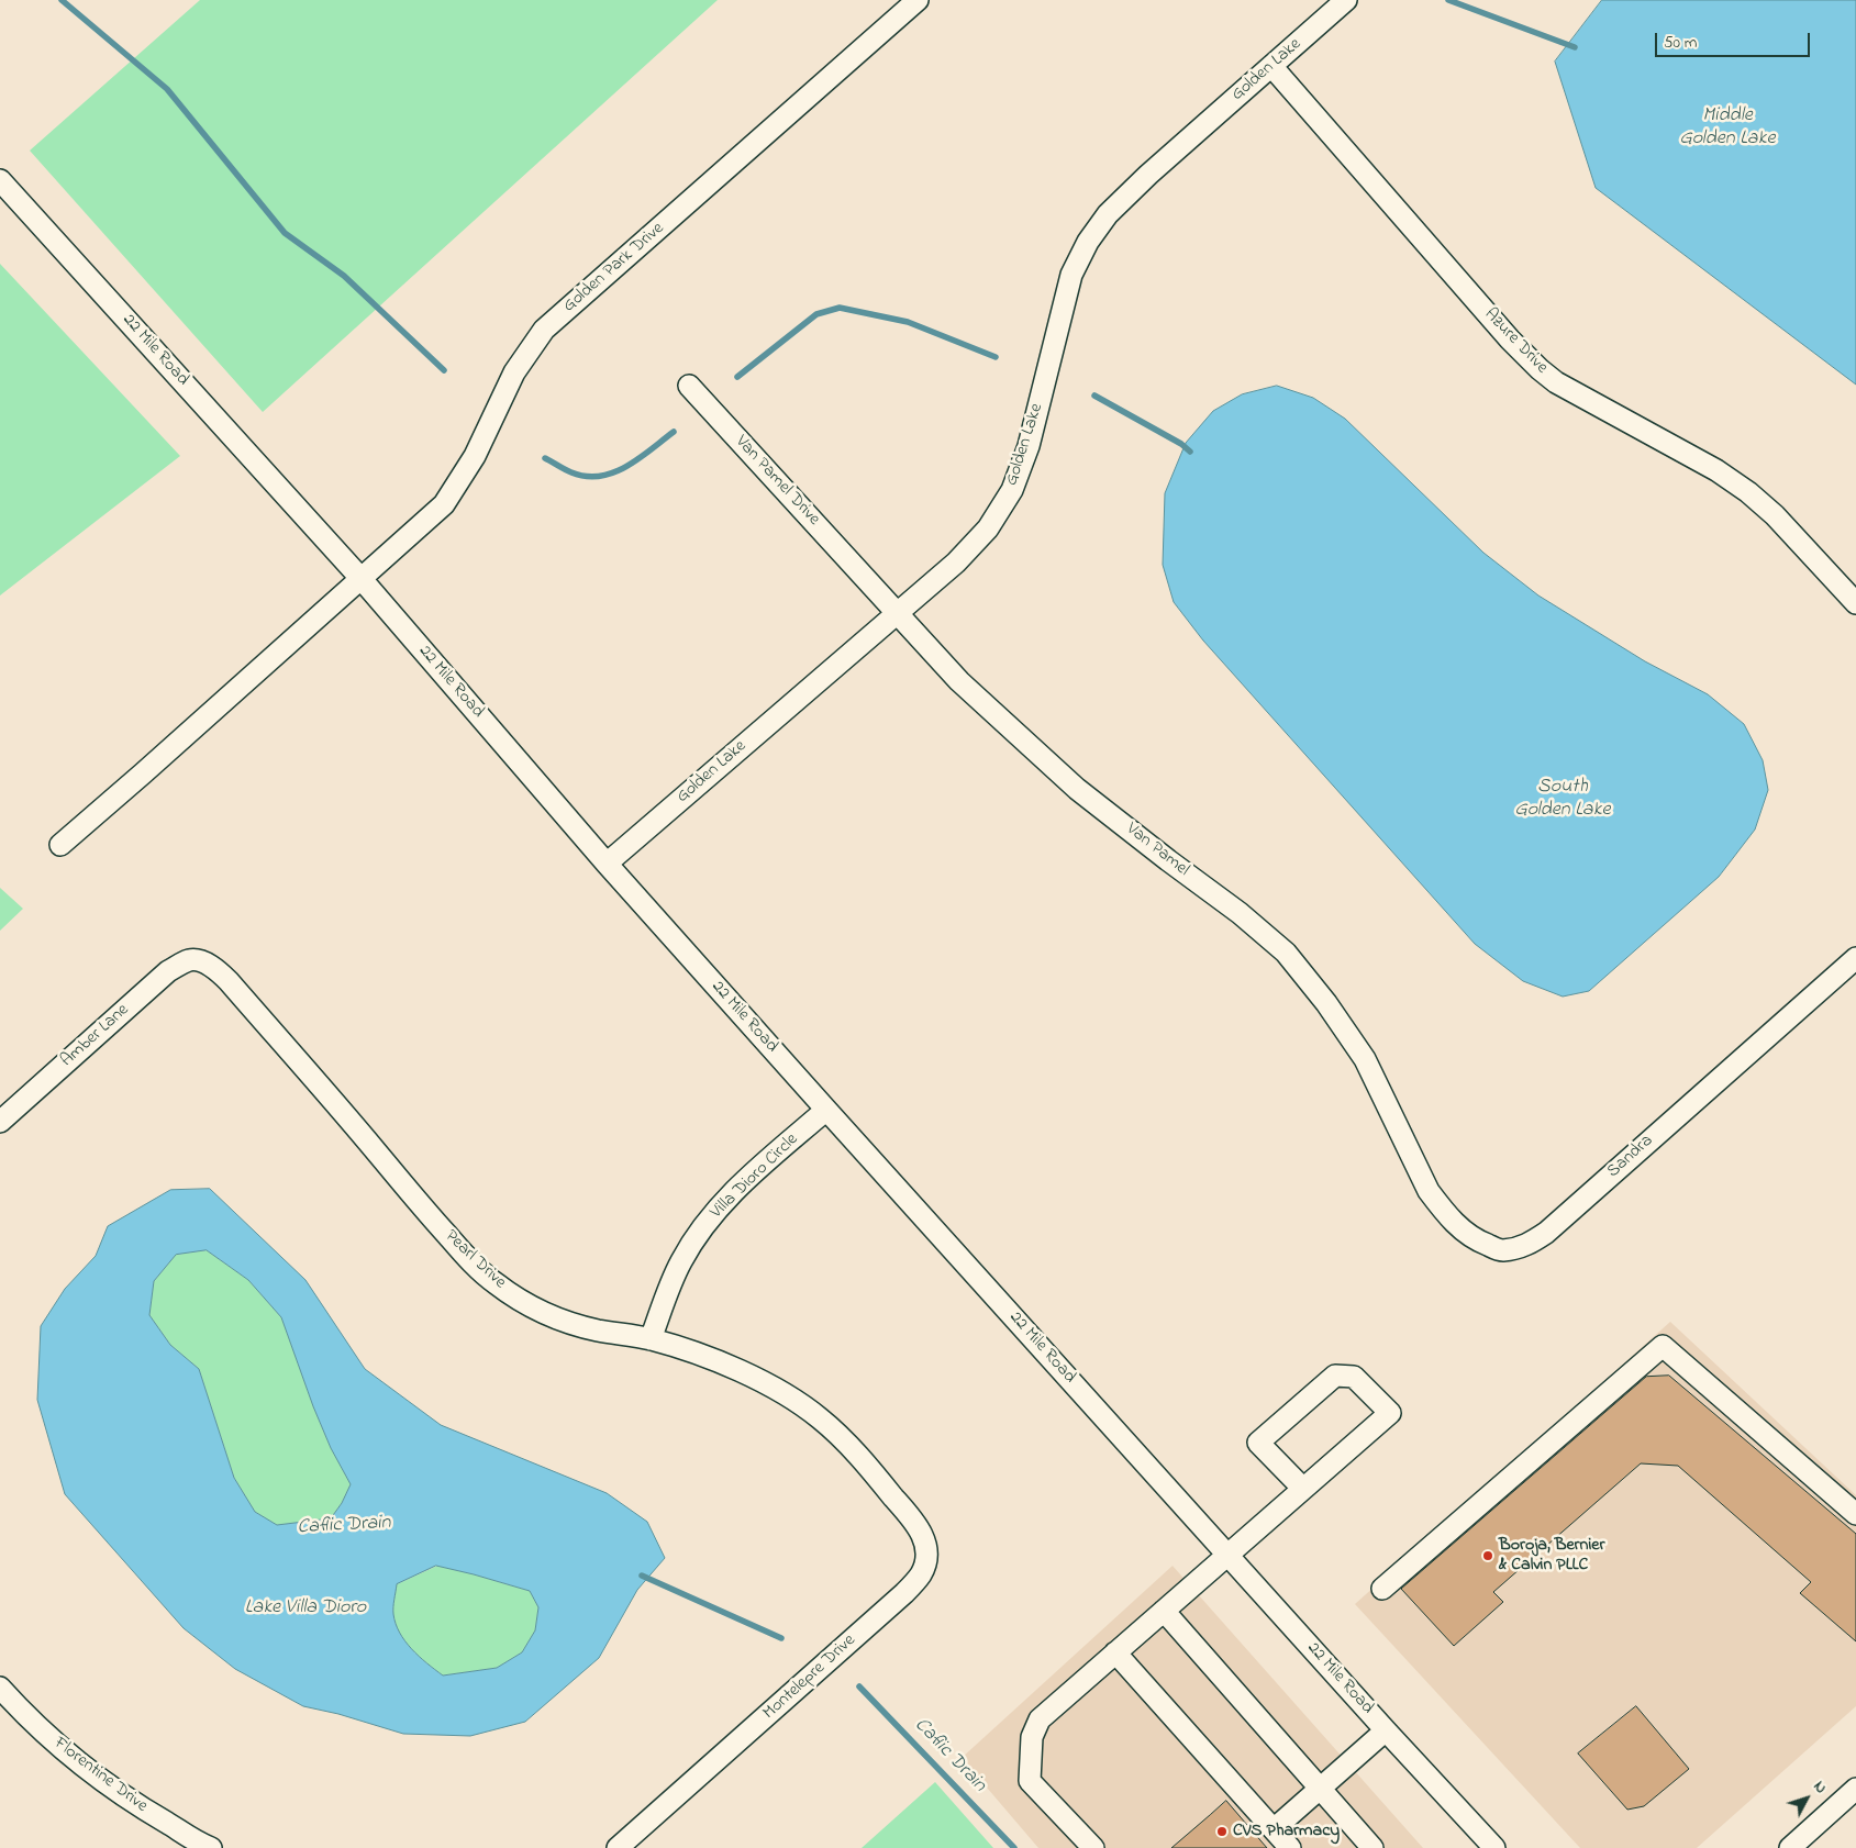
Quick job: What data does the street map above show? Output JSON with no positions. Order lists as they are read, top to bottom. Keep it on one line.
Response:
{"streets":{"street":["Golden Lake","Golden Park Drive","Azure Drive","22 Mile Road","Van Pamel Drive","Van Pamel","Amber Lane","Sandra","Villa Dioro Circle","Pearl Drive","Montelepre Drive","Florentine Drive"]},"crossings":[["Golden Lake","Azure Drive"],["Golden Lake","22 Mile Road"],["Golden Lake","Van Pamel"],["Golden Park Drive","22 Mile Road"],["22 Mile Road","Villa Dioro Circle"],["Van Pamel Drive","Van Pamel"],["Van Pamel","Sandra"],["Amber Lane","Pearl Drive"],["Villa Dioro Circle","Pearl Drive"],["Pearl Drive","Montelepre Drive"]],"water":["Middle Golden Lake","South Golden Lake","Caflic Drain","Lake Villa Dioro"],"places":["Boroja, Bernier & Calvin PLLC","CVS Pharmacy"],"scale_bar":"50 m","north":"top right"}
